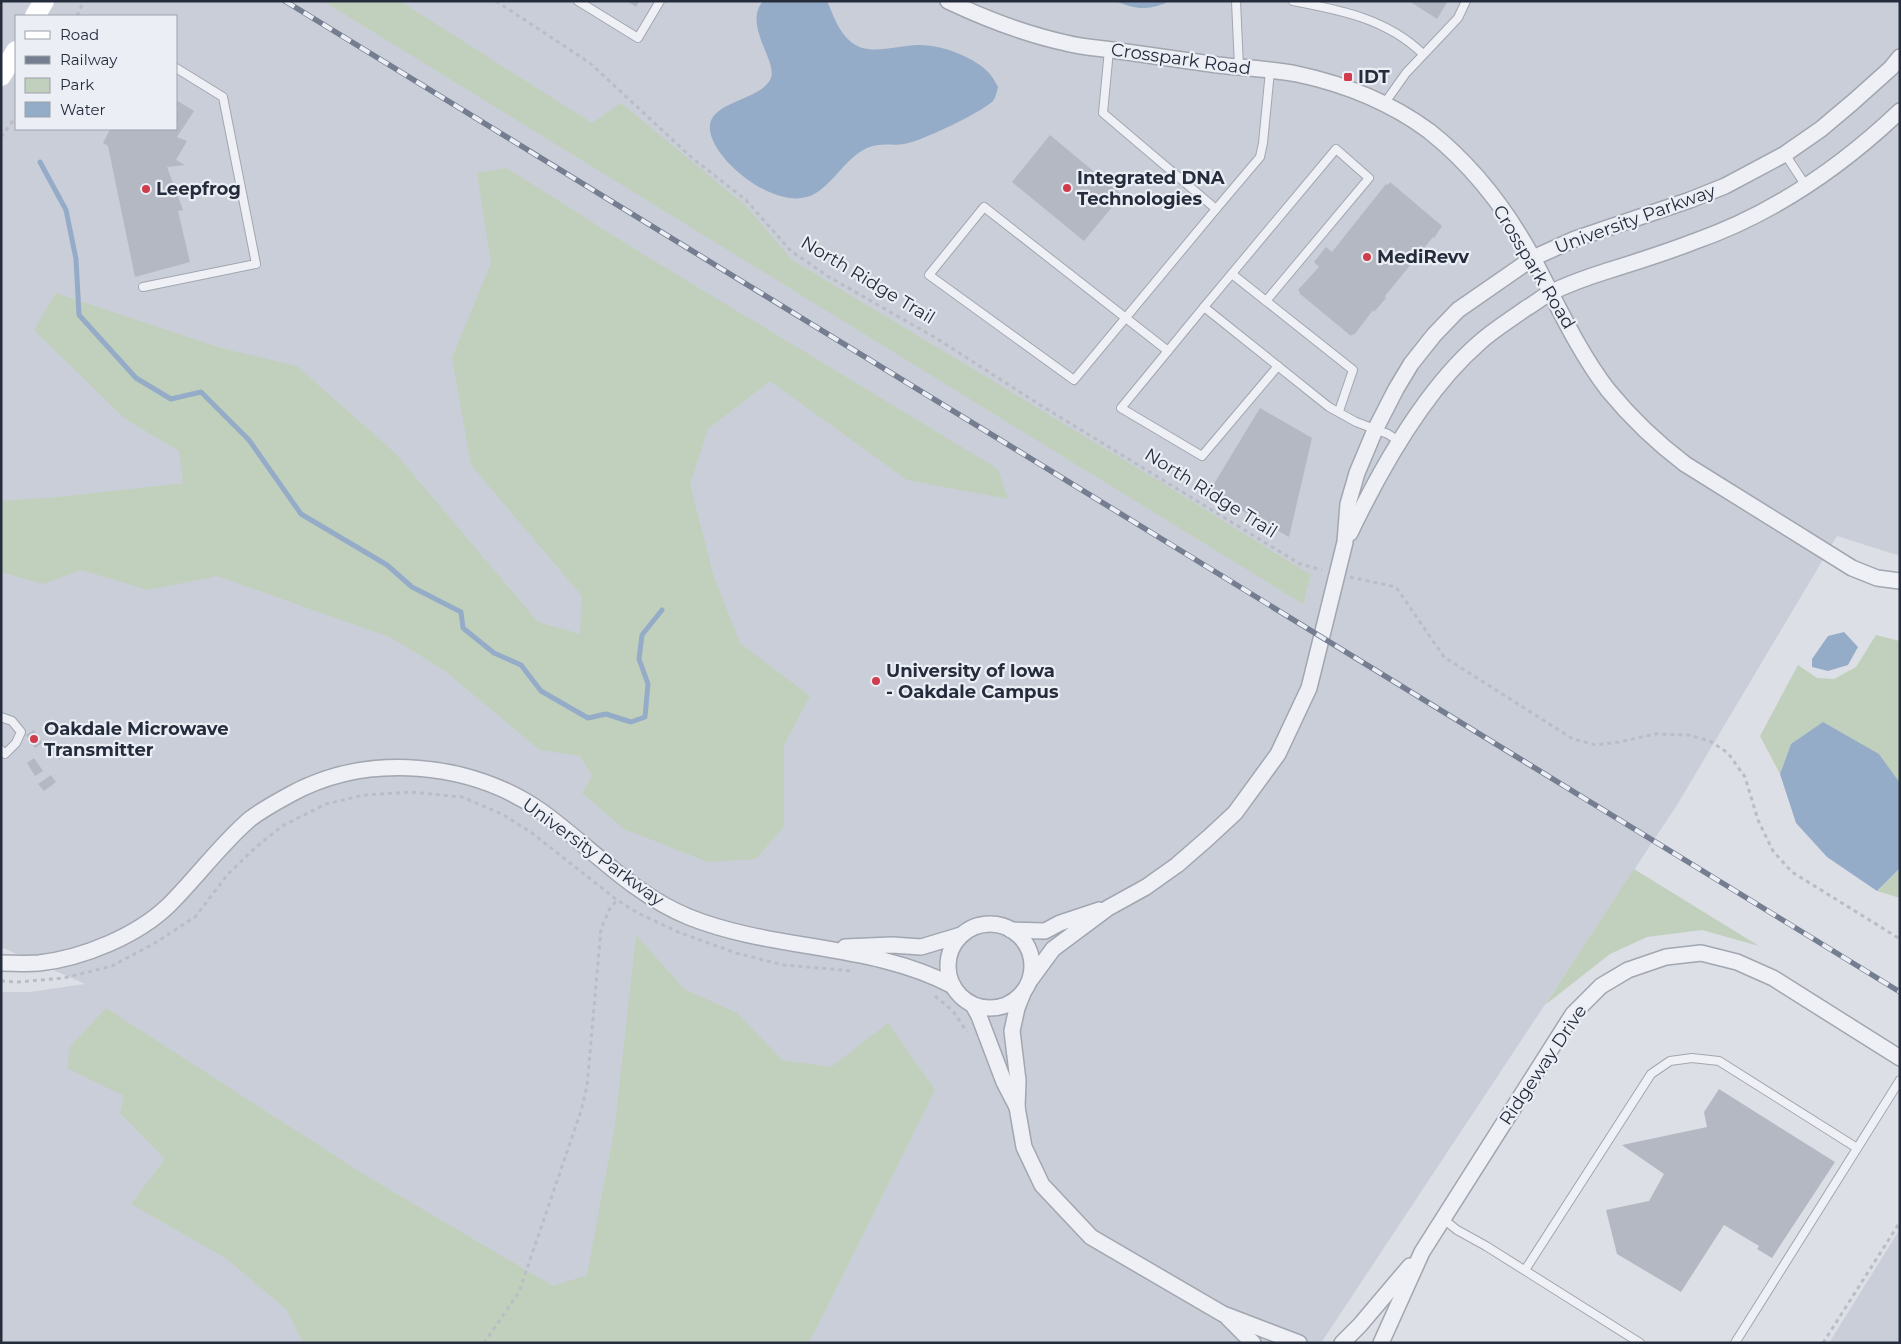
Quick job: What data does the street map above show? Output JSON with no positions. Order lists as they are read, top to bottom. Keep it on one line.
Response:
{"streets":{"street":["Crosspark Road","University Parkway","Ridgeway Drive"],"path":["North Ridge Trail"]},"crossings":[["Crosspark Road","University Parkway"],["University Parkway","North Ridge Trail"]],"places":{"transit":["IDT"],"other":["Integrated DNA Technologies","Leepfrog","MediRevv","University of Iowa - Oakdale Campus","Oakdale Microwave Transmitter"]},"legend":["Road","Railway","Park","Water"]}
